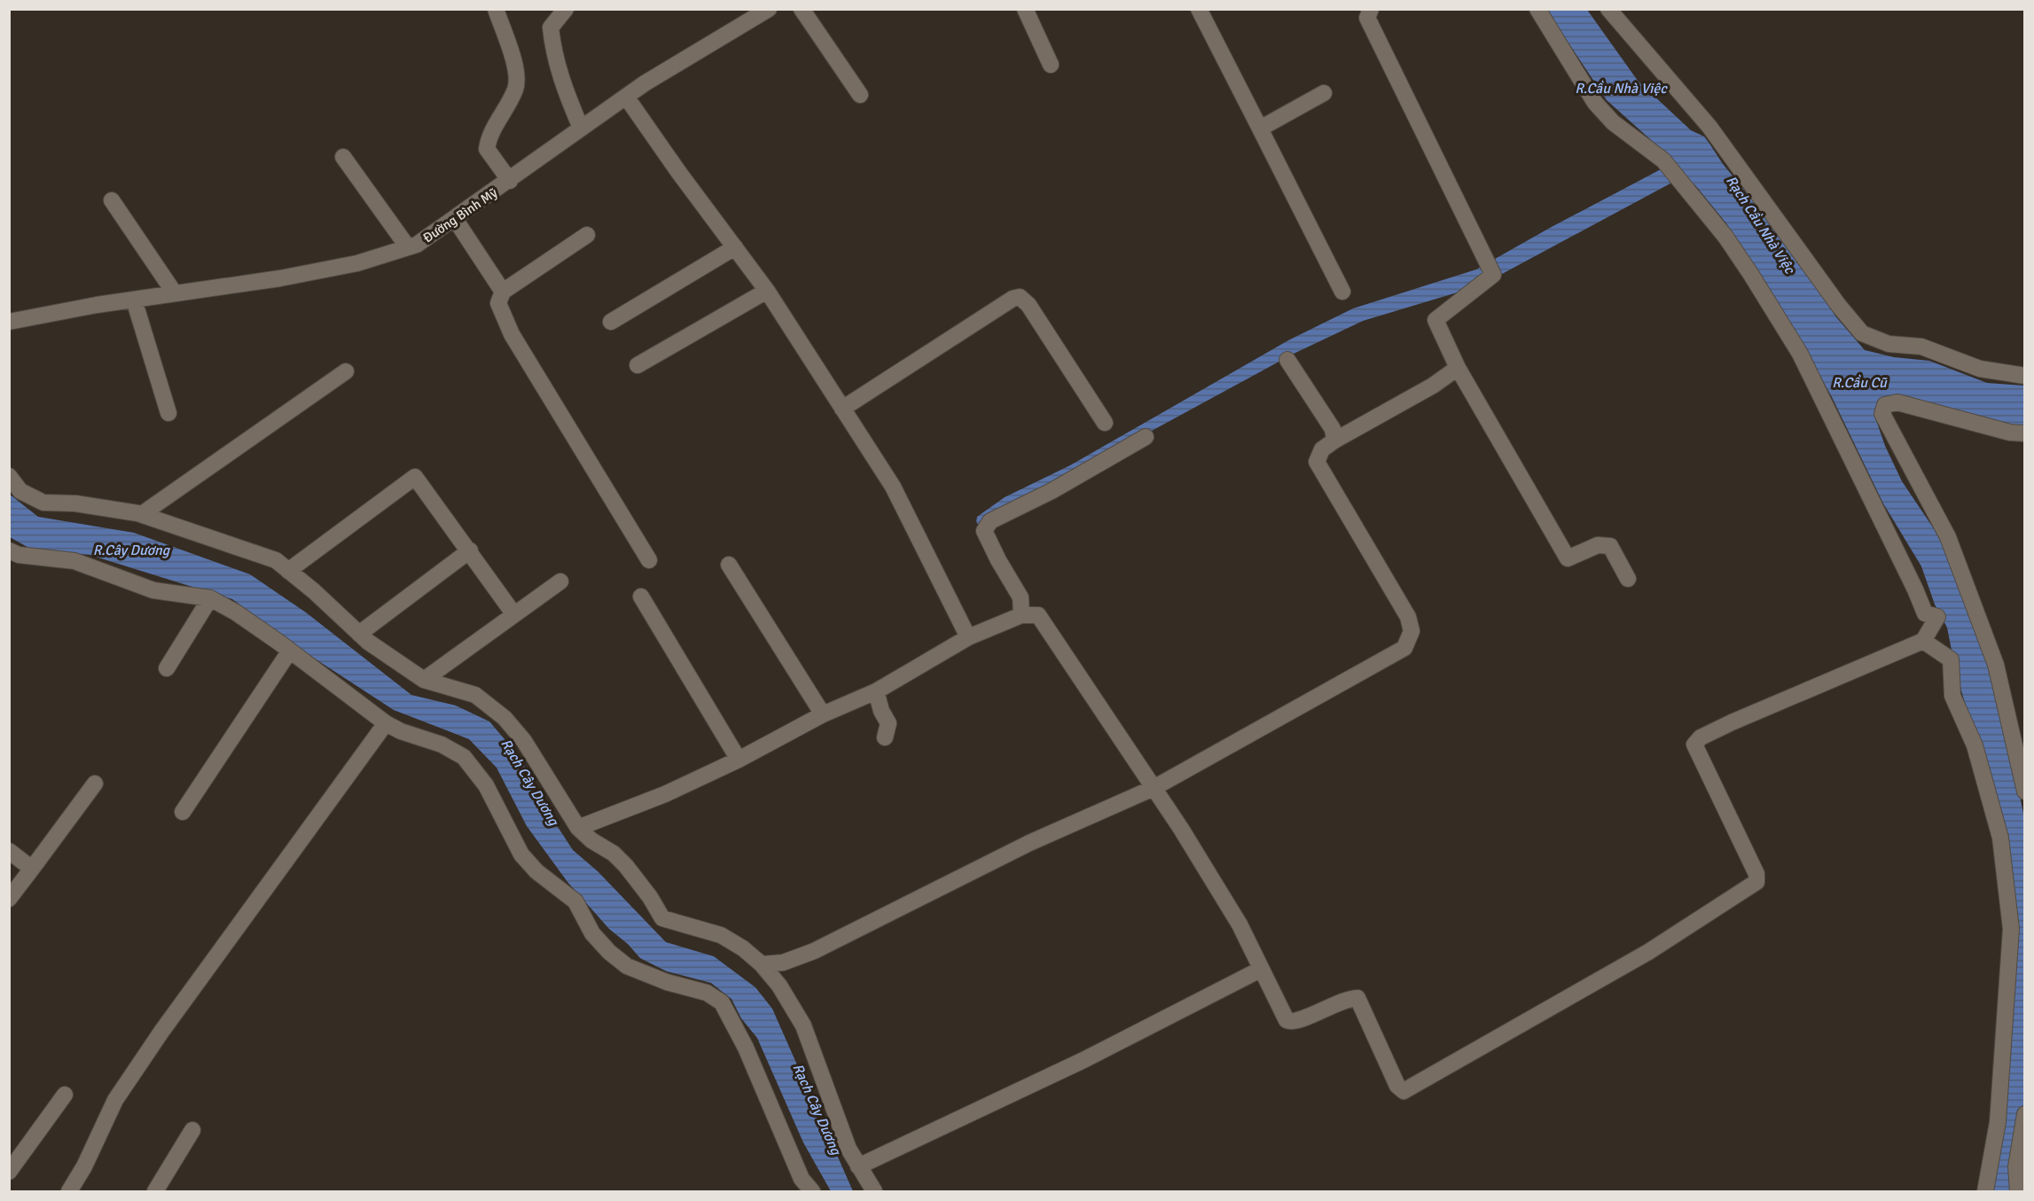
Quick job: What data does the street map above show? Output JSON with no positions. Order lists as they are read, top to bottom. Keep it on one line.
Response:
{"streets":{"street":["Đường Bình Mỹ"]},"water":["R.Cầu Nhà Việc","Rạch Cầu Nhà Việc","R.Cầu Cũ","R.Cây Dương","Rạch Cây Dương"]}
